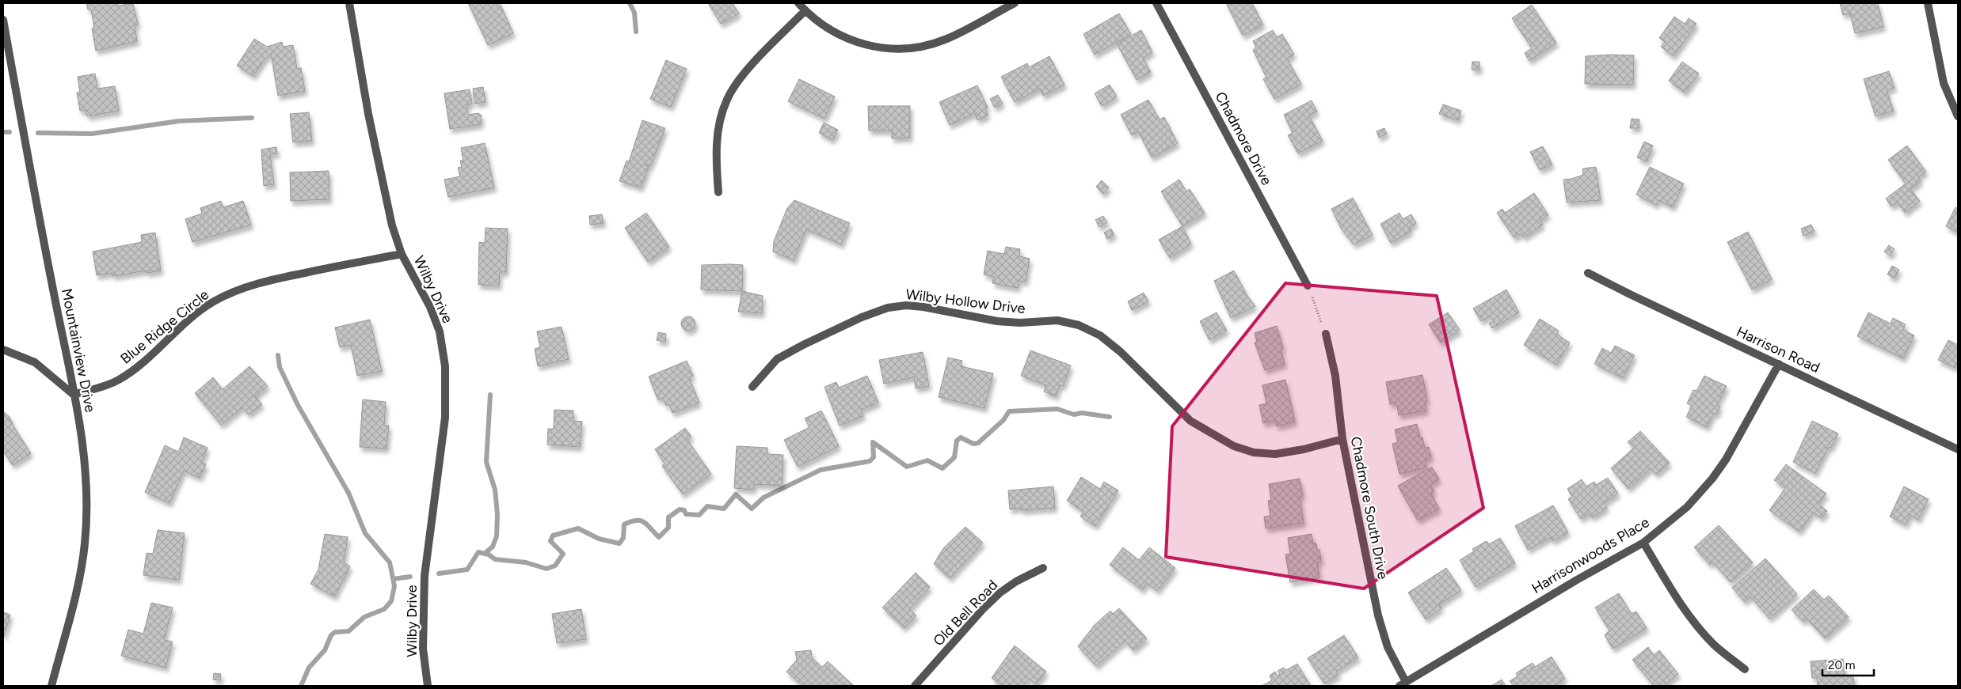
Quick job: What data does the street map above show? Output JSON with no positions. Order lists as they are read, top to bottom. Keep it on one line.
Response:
{"streets":{"street":["Chadmore Drive","Wilby Drive","Wilby Hollow Drive","Blue Ridge Circle","Harrison Road","Mountainview Drive","Chadmore South Drive","Harrisonwoods Place","Old Bell Road"]},"crossings":[["Wilby Drive","Blue Ridge Circle"],["Wilby Hollow Drive","Chadmore South Drive"],["Blue Ridge Circle","Mountainview Drive"],["Harrison Road","Harrisonwoods Place"],["Chadmore South Drive","Harrisonwoods Place"]],"scale_bar":"20 m"}
